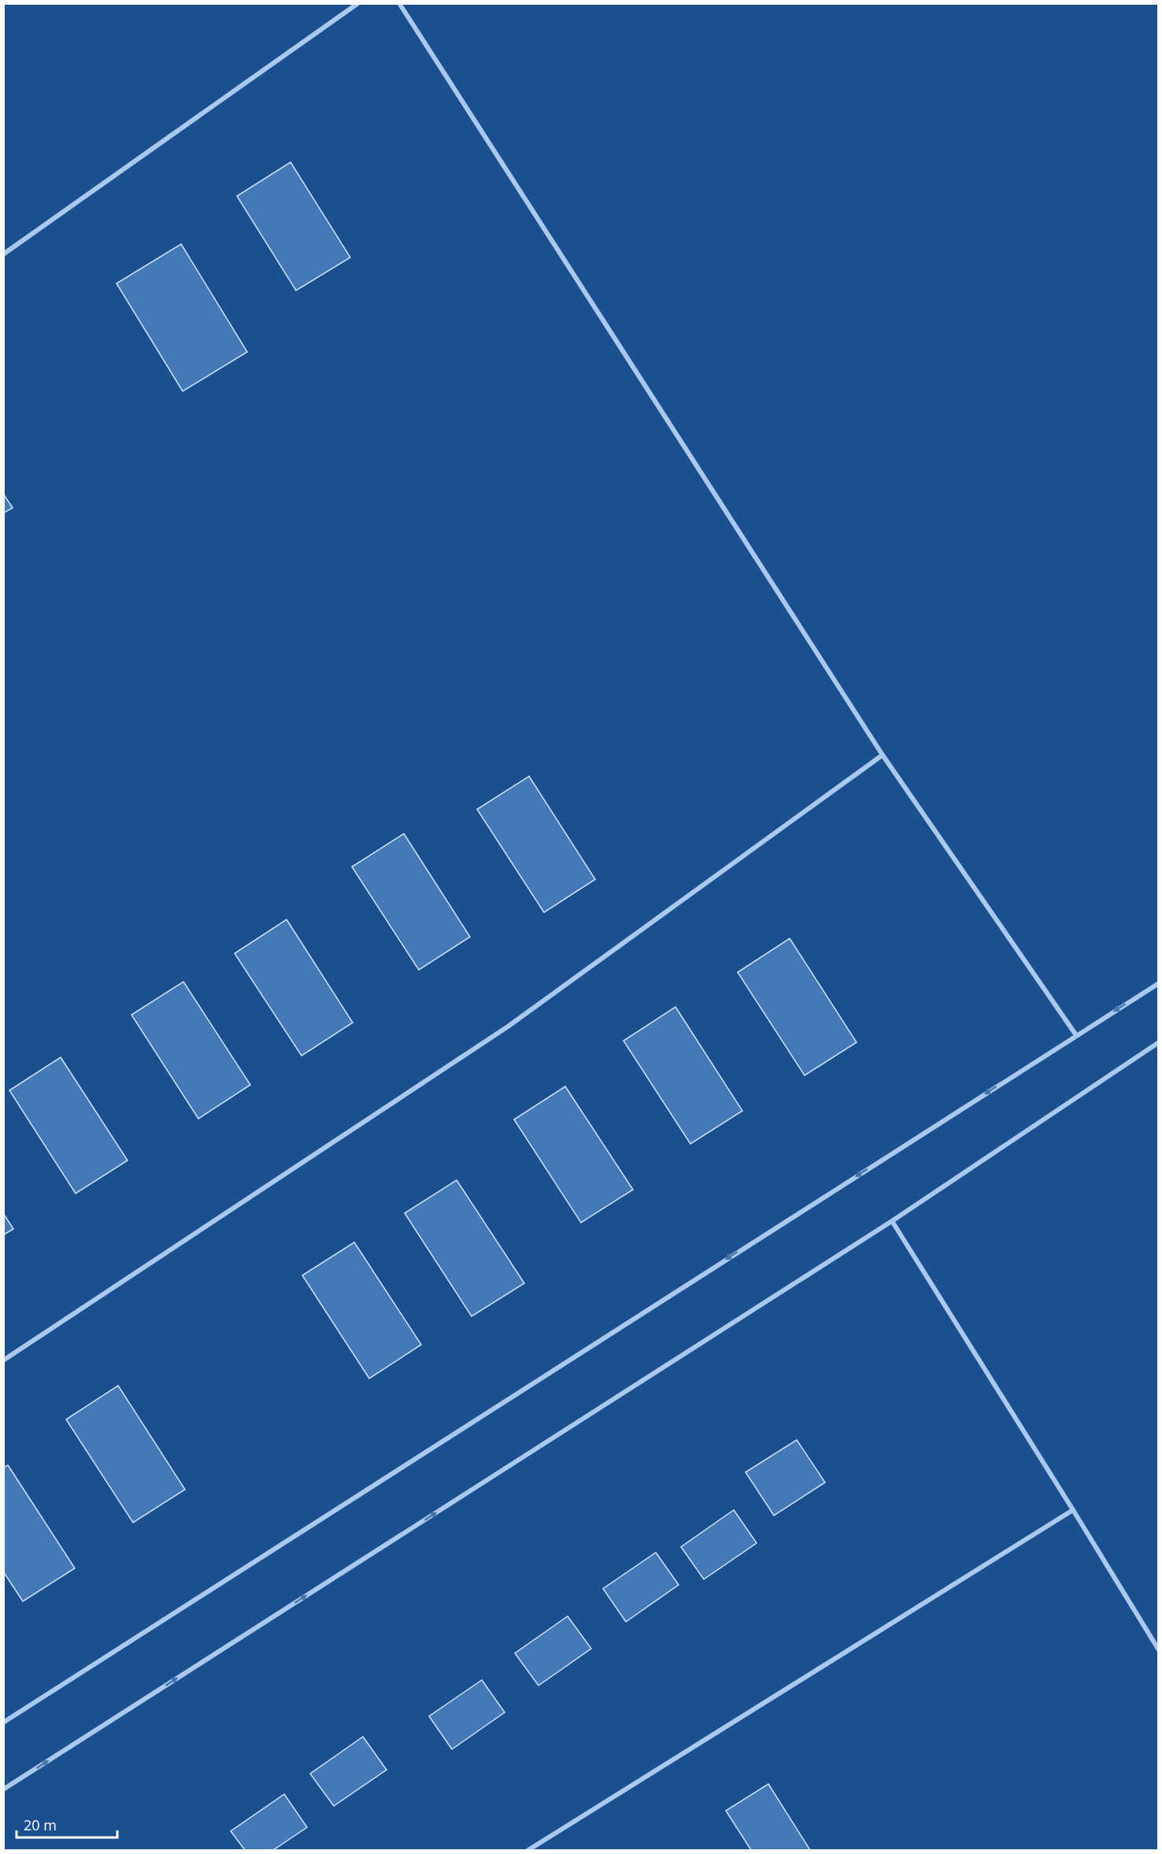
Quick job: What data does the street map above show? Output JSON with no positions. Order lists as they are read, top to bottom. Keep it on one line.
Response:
{"scale_bar":"20 m"}
